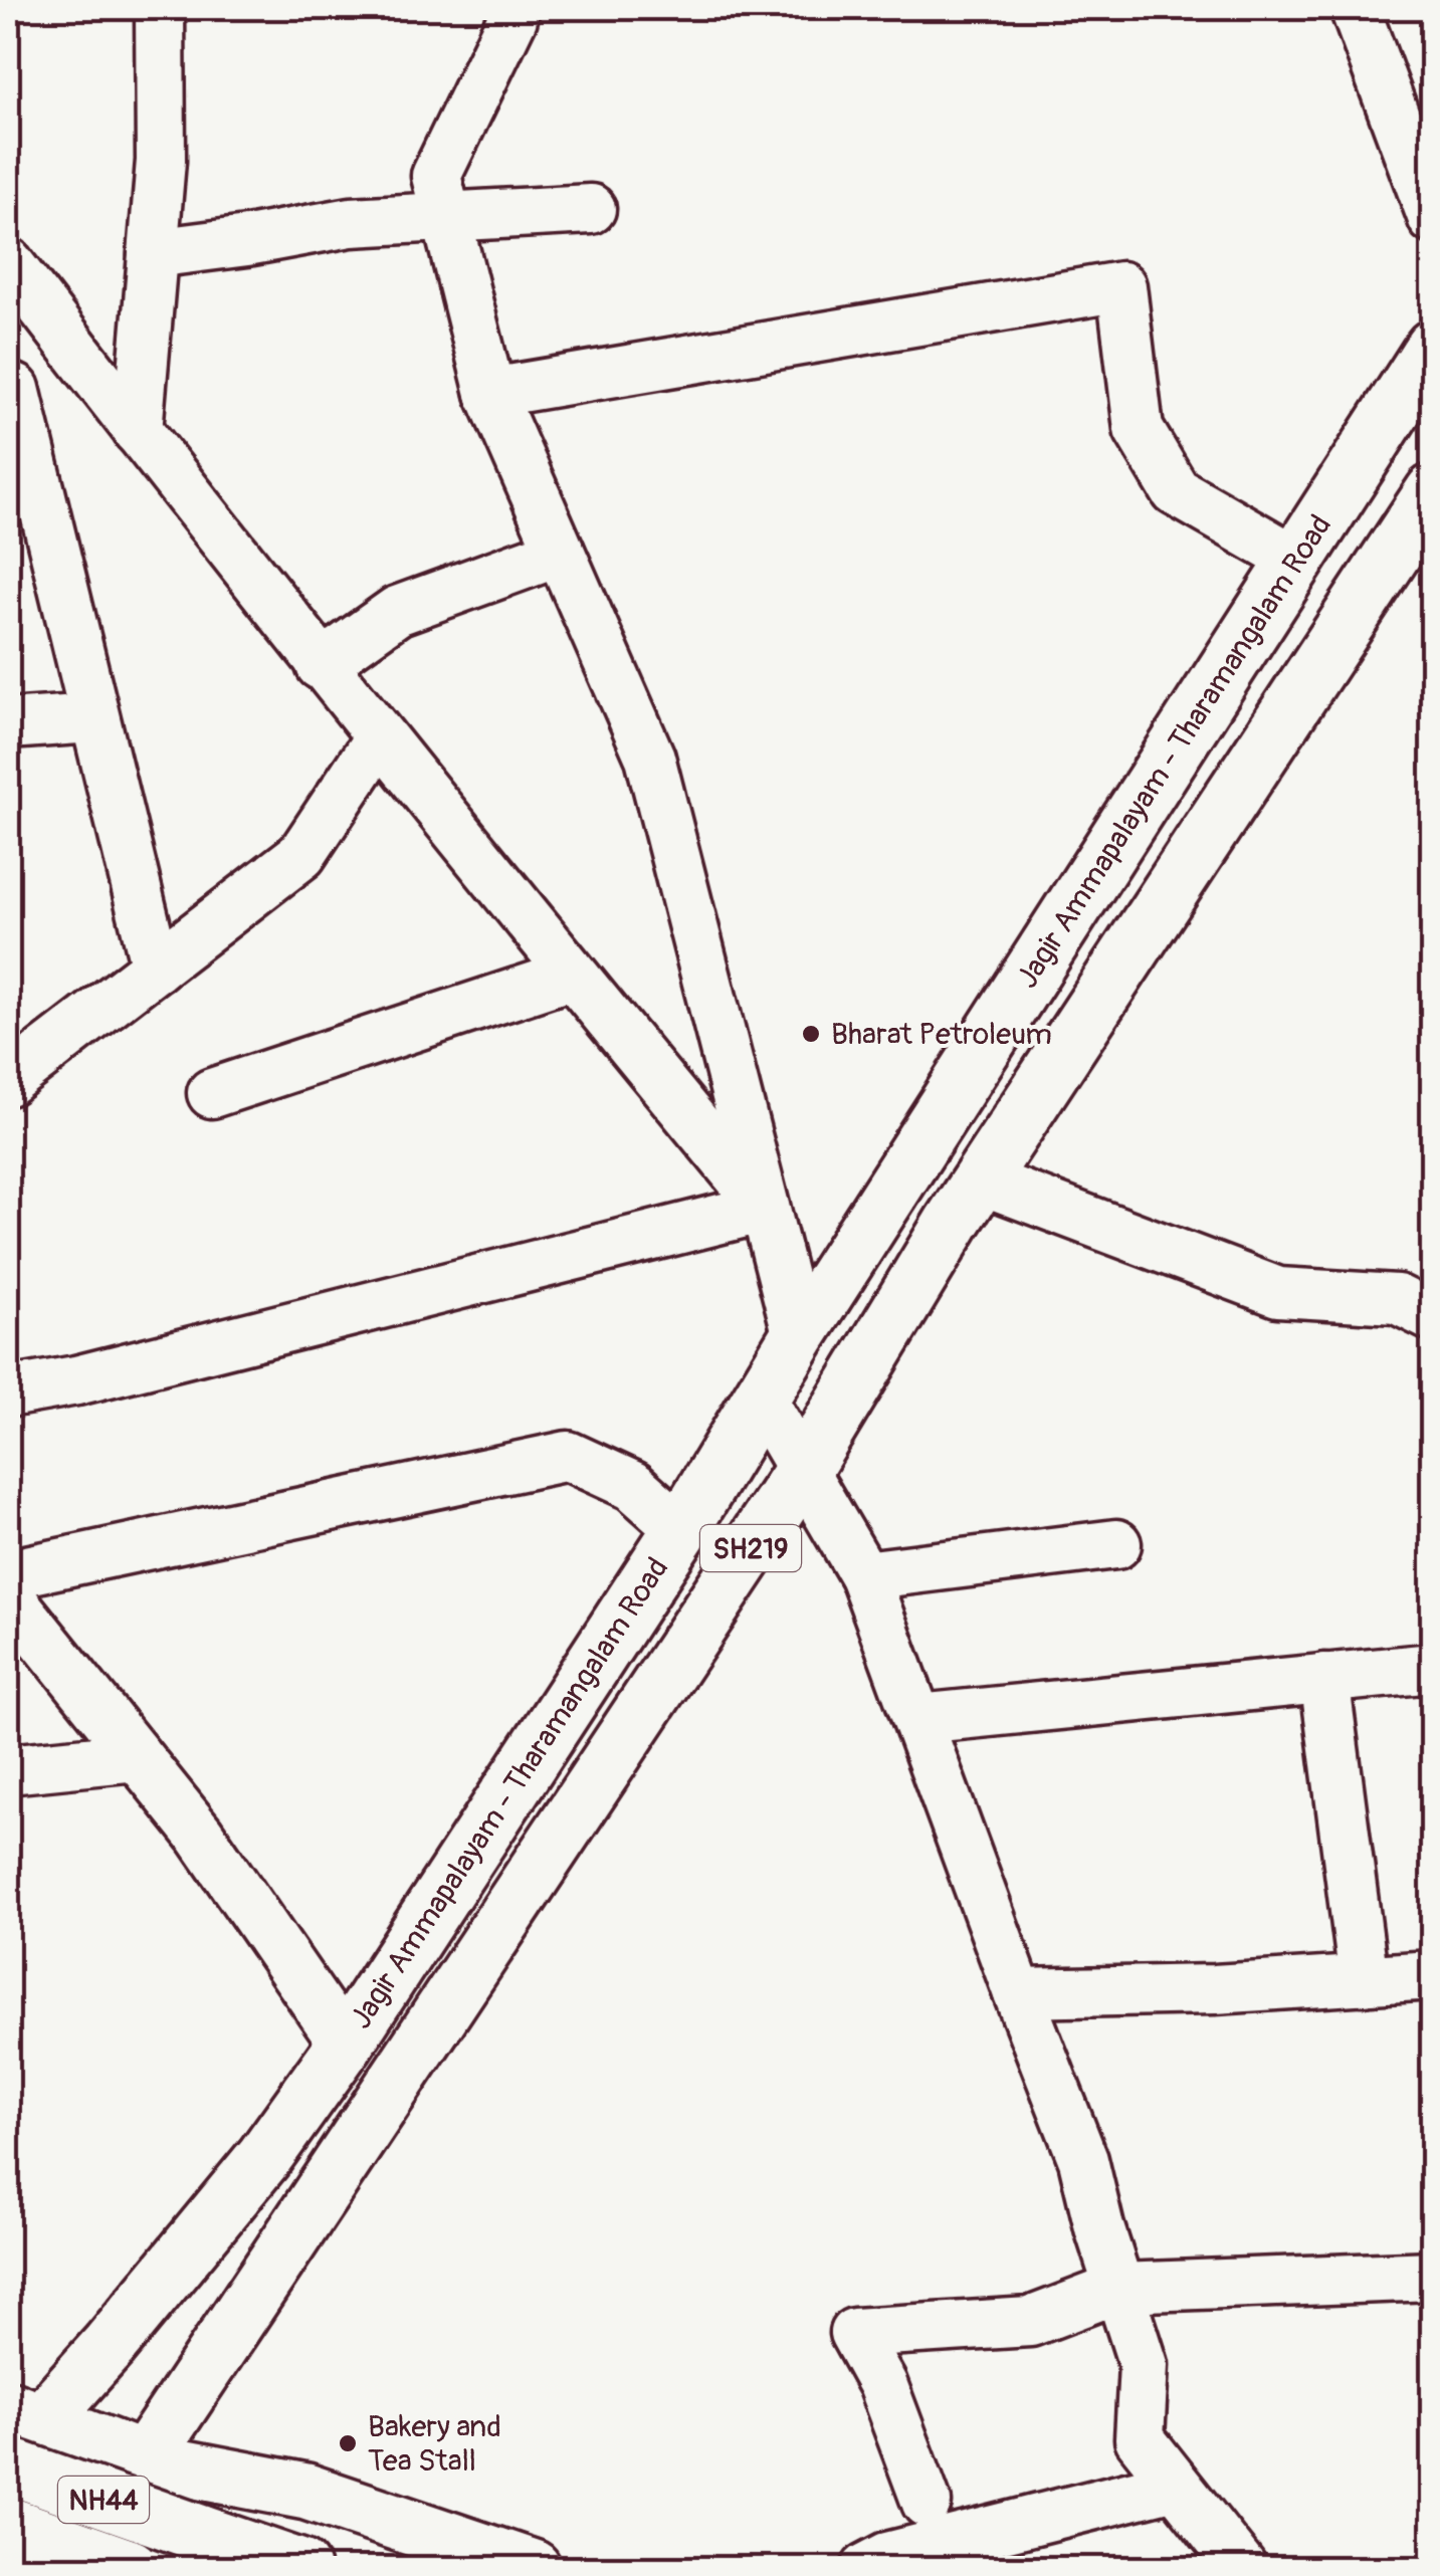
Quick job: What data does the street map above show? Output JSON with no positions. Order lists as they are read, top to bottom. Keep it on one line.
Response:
{"streets":{"main road":["Jagir Ammapalayam - Tharamangalam Road","SH219","NH44"]},"places":["Bharat Petroleum","Bakery and Tea Stall"]}
